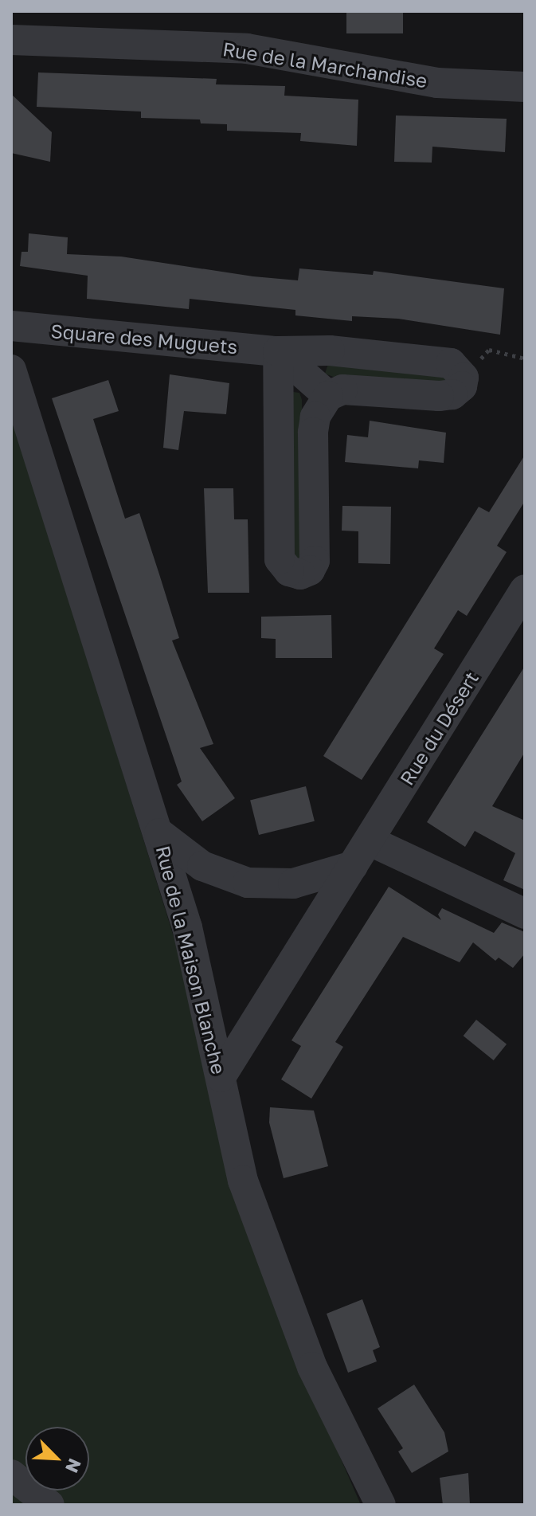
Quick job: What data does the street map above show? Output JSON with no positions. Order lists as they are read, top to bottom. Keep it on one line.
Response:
{"streets":{"street":["Rue de la Marchandise","Square des Muguets","Rue du Désert","Rue de la Maison Blanche"]},"crossings":[["Rue du Désert","Rue de la Maison Blanche"]],"north":"bottom right"}
